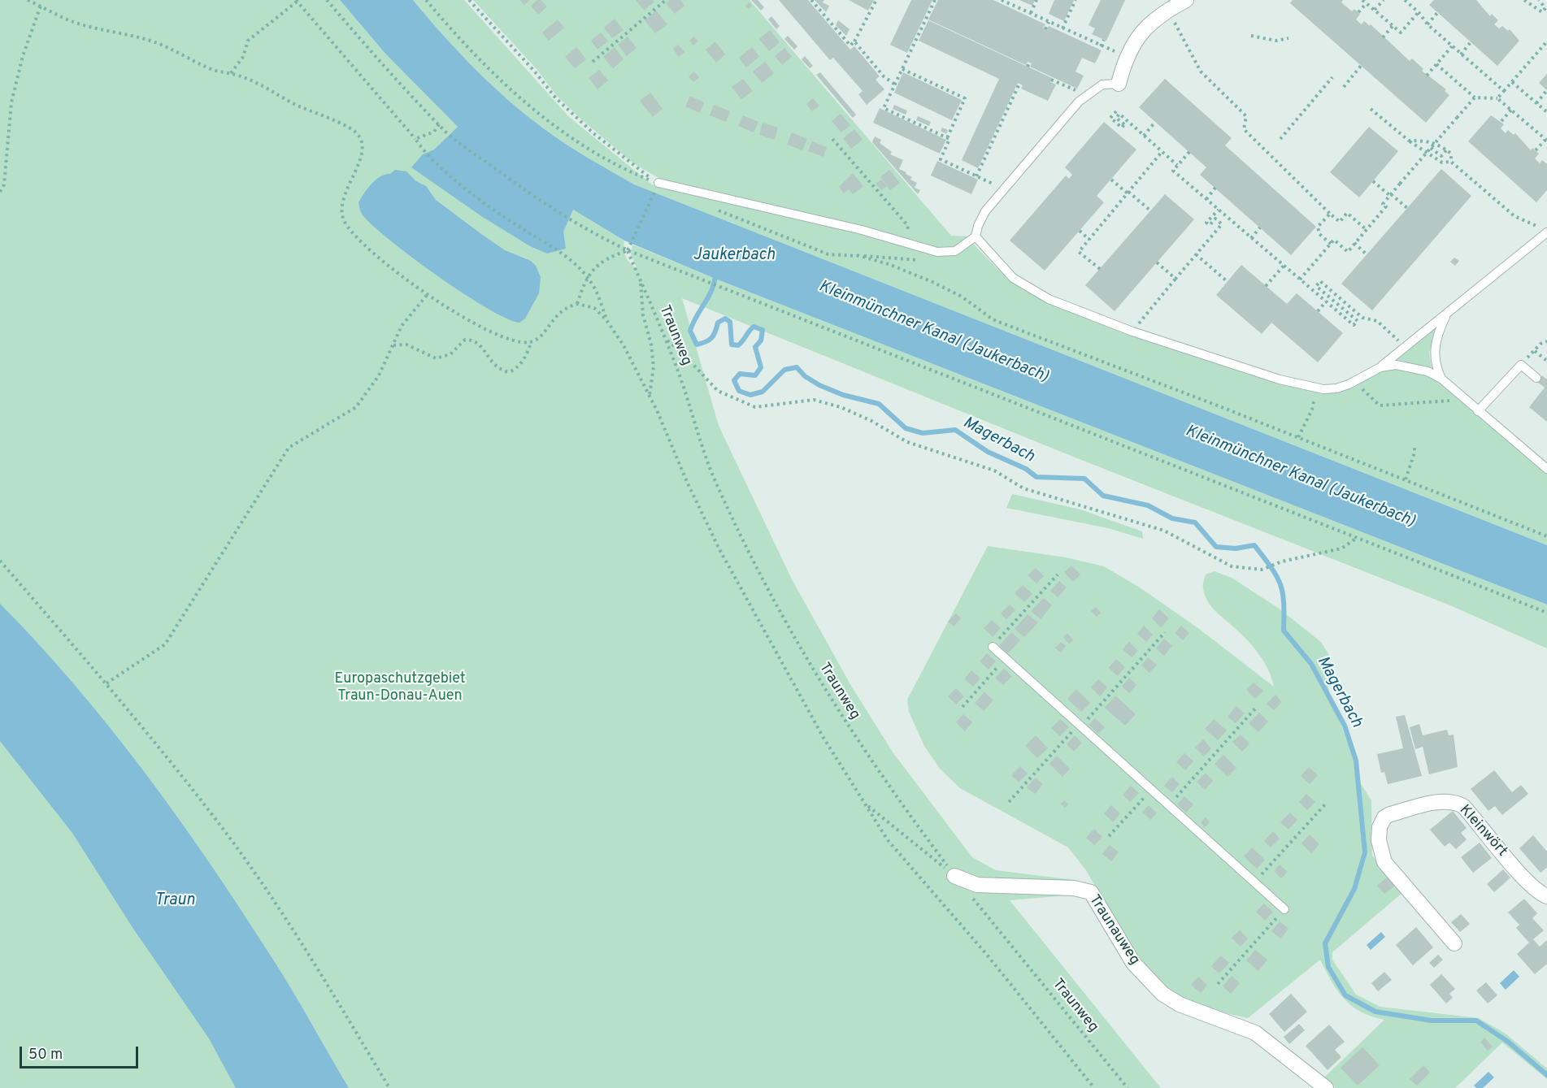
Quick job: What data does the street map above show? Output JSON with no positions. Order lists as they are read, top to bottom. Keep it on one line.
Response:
{"streets":{"street":["Kleinwört","Traunauweg"],"path":["Traunweg"]},"crossings":[["Traunweg","Traunauweg"]],"water":["Jaukerbach","Kleinmünchner Kanal (Jaukerbach)","Magerbach","Traun"],"parks":["Europaschutzgebiet Traun-Donau-Auen"],"scale_bar":"50 m"}
